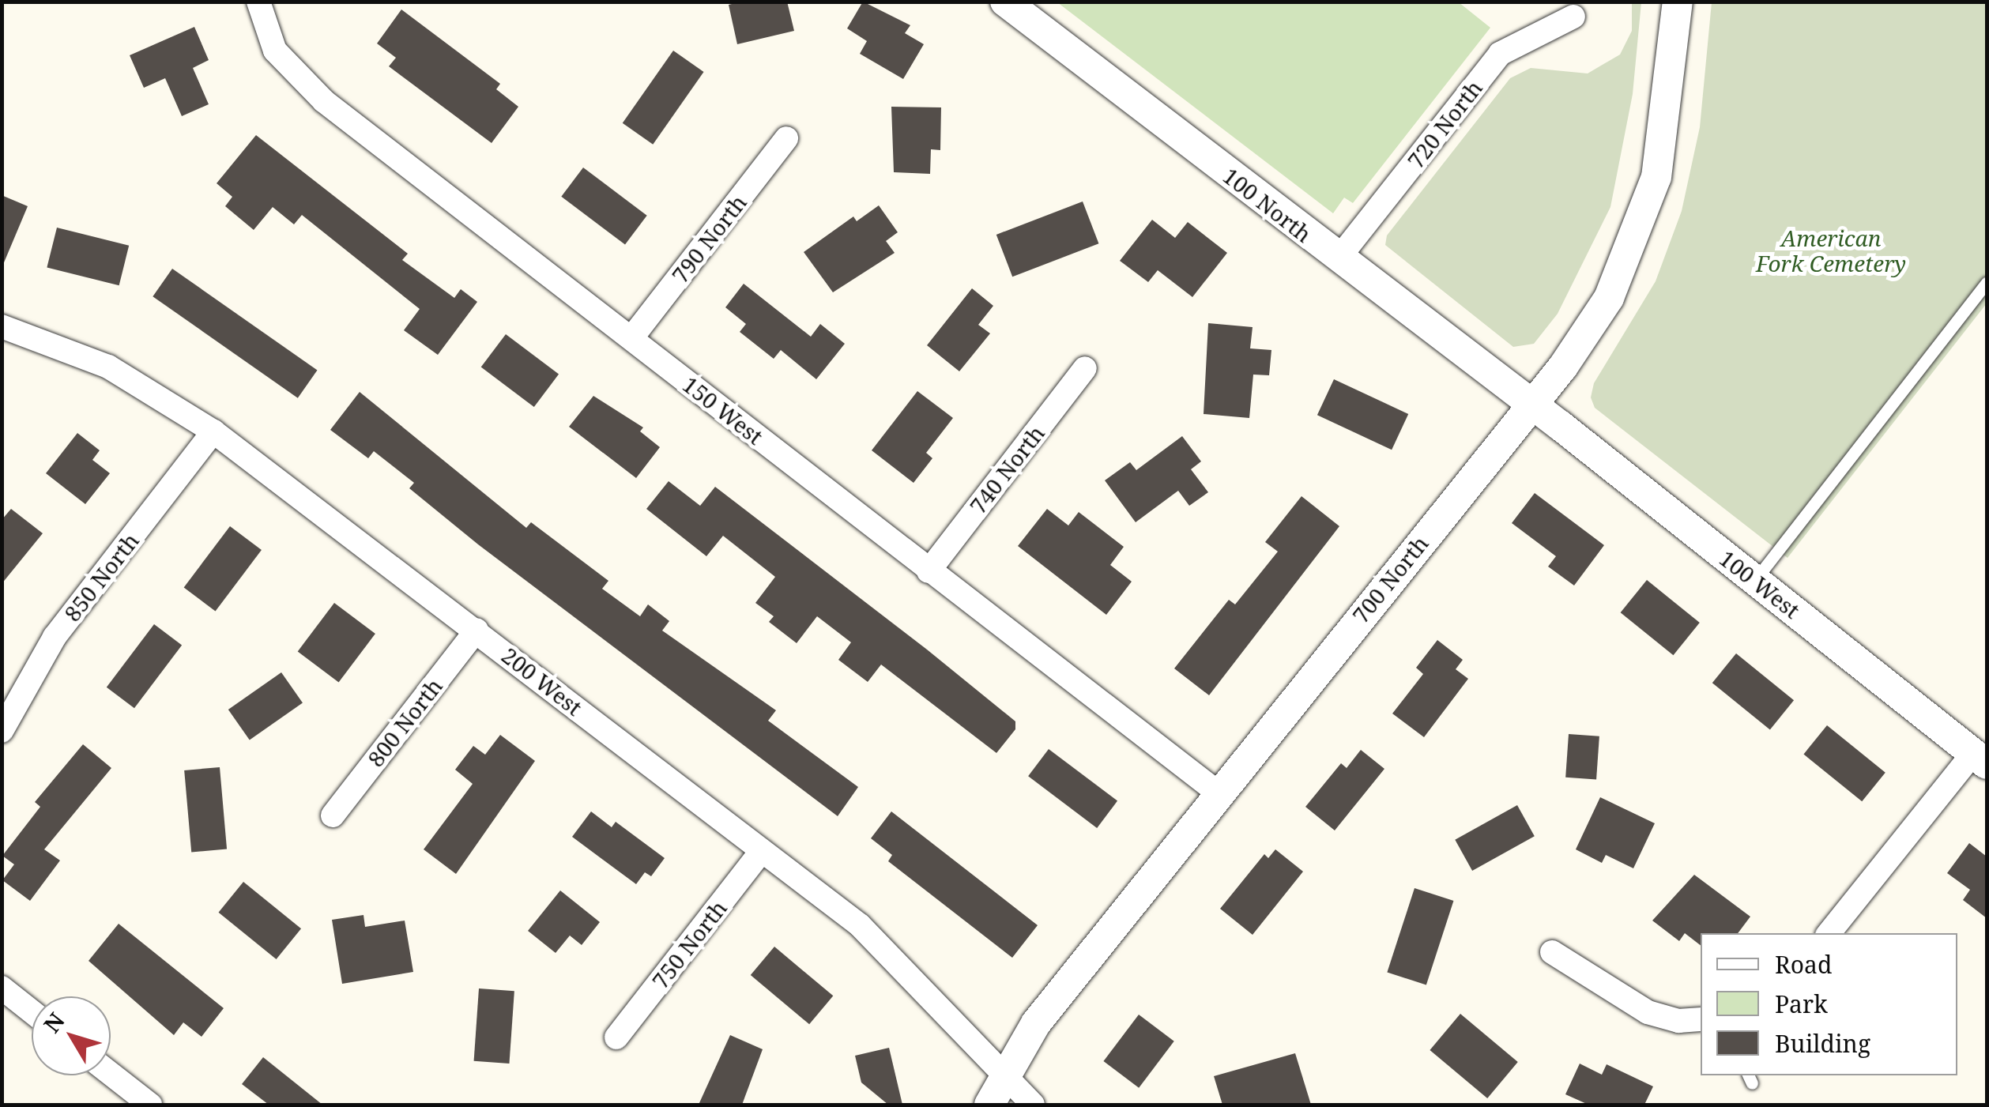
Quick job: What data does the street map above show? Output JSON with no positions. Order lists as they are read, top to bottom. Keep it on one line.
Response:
{"streets":{"street":["720 North","100 North","790 North","150 West","740 North","850 North","700 North","100 West","200 West","800 North","750 North"]},"crossings":[["720 North","100 North"],["100 North","700 North"],["100 North","100 West"],["790 North","150 West"],["150 West","740 North"],["150 West","700 North"],["850 North","200 West"],["700 North","100 West"],["700 North","200 West"],["200 West","800 North"],["200 West","750 North"]],"parks":["American Fork Cemetery"],"legend":["Road","Park","Building"],"north":"top left"}
